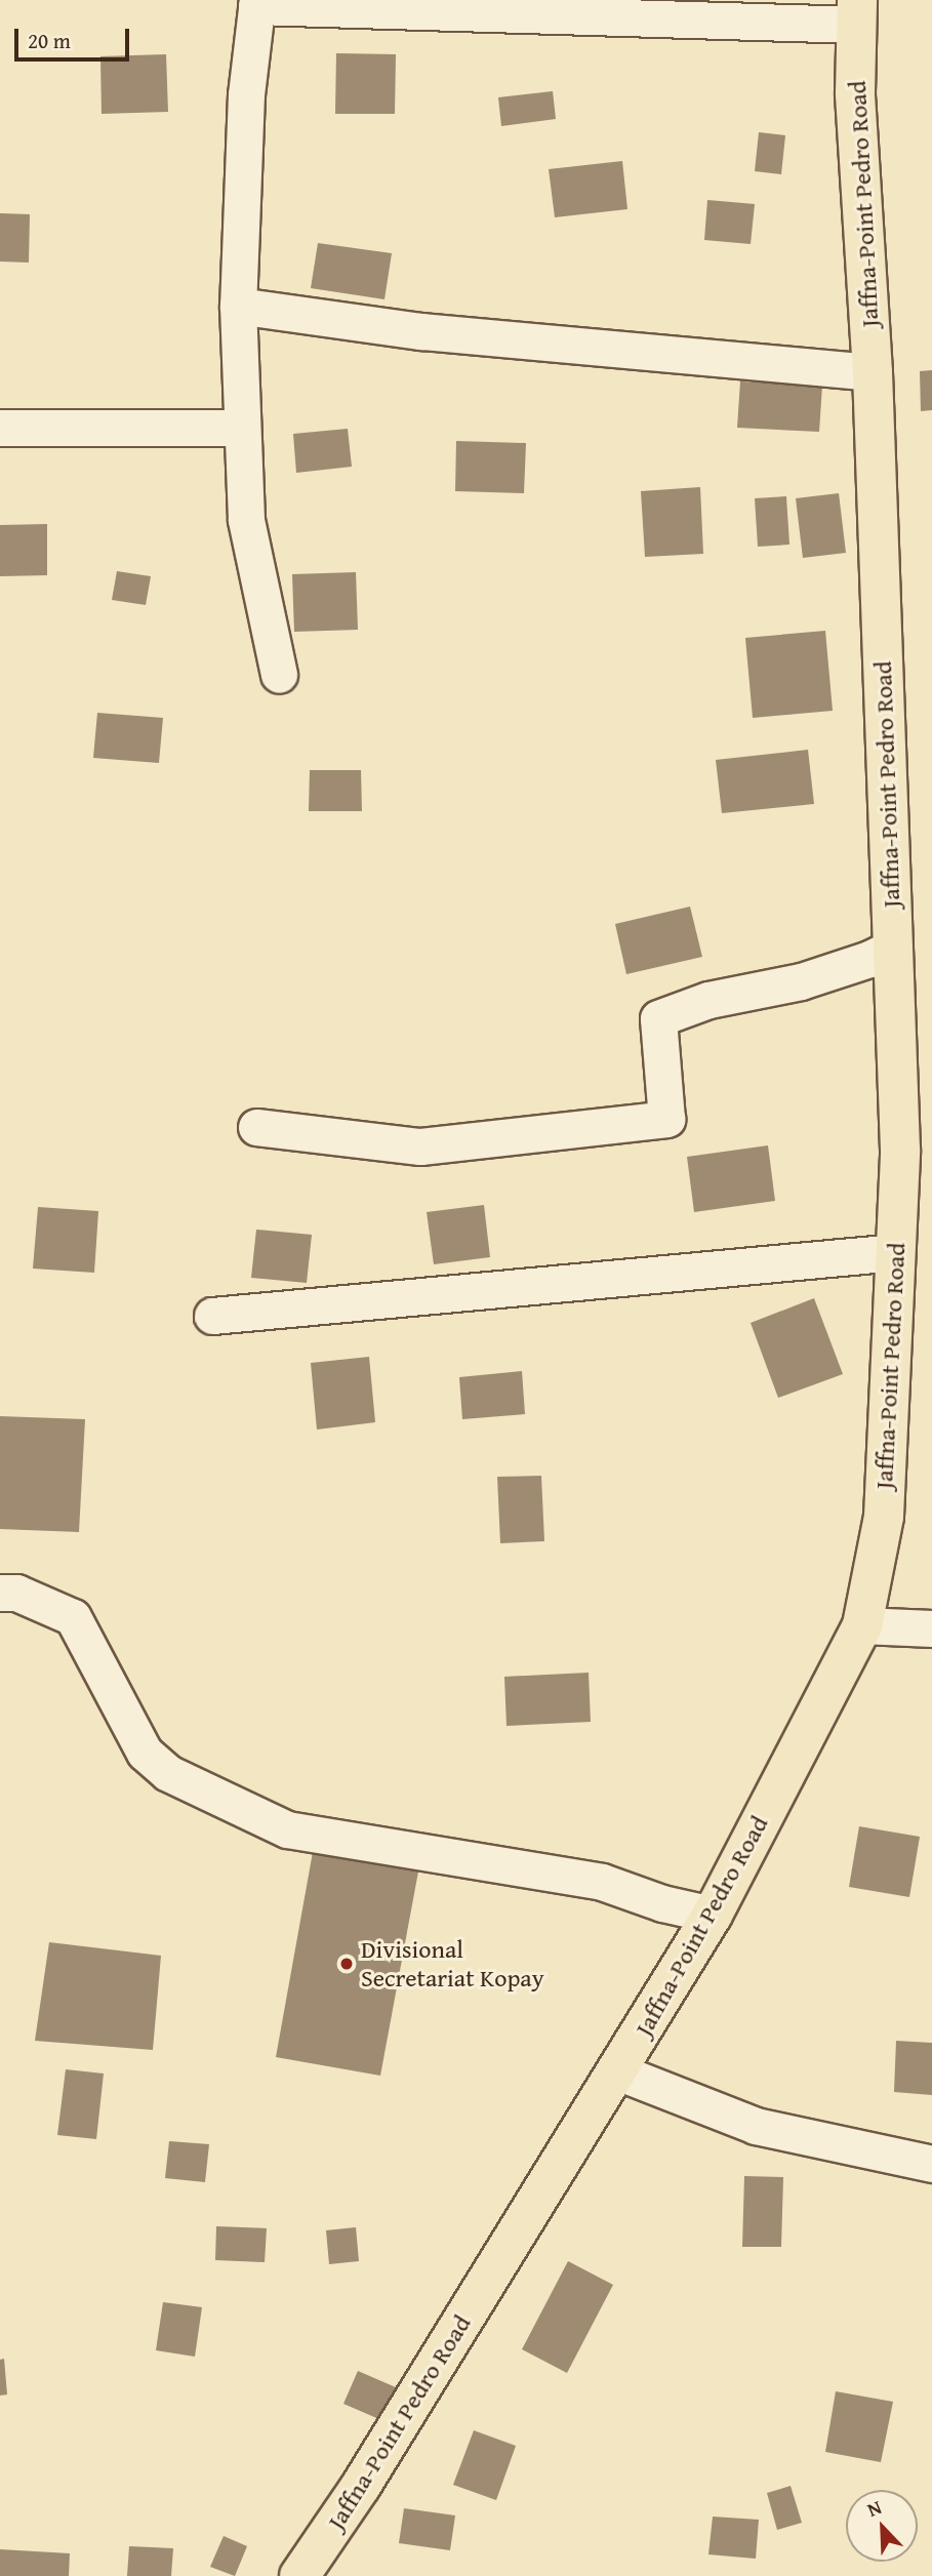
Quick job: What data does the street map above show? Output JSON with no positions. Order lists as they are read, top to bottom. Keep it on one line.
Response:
{"streets":{"main road":["Jaffna-Point Pedro Road"]},"places":["Divisional Secretariat Kopay"],"scale_bar":"20 m","north":"top left"}
